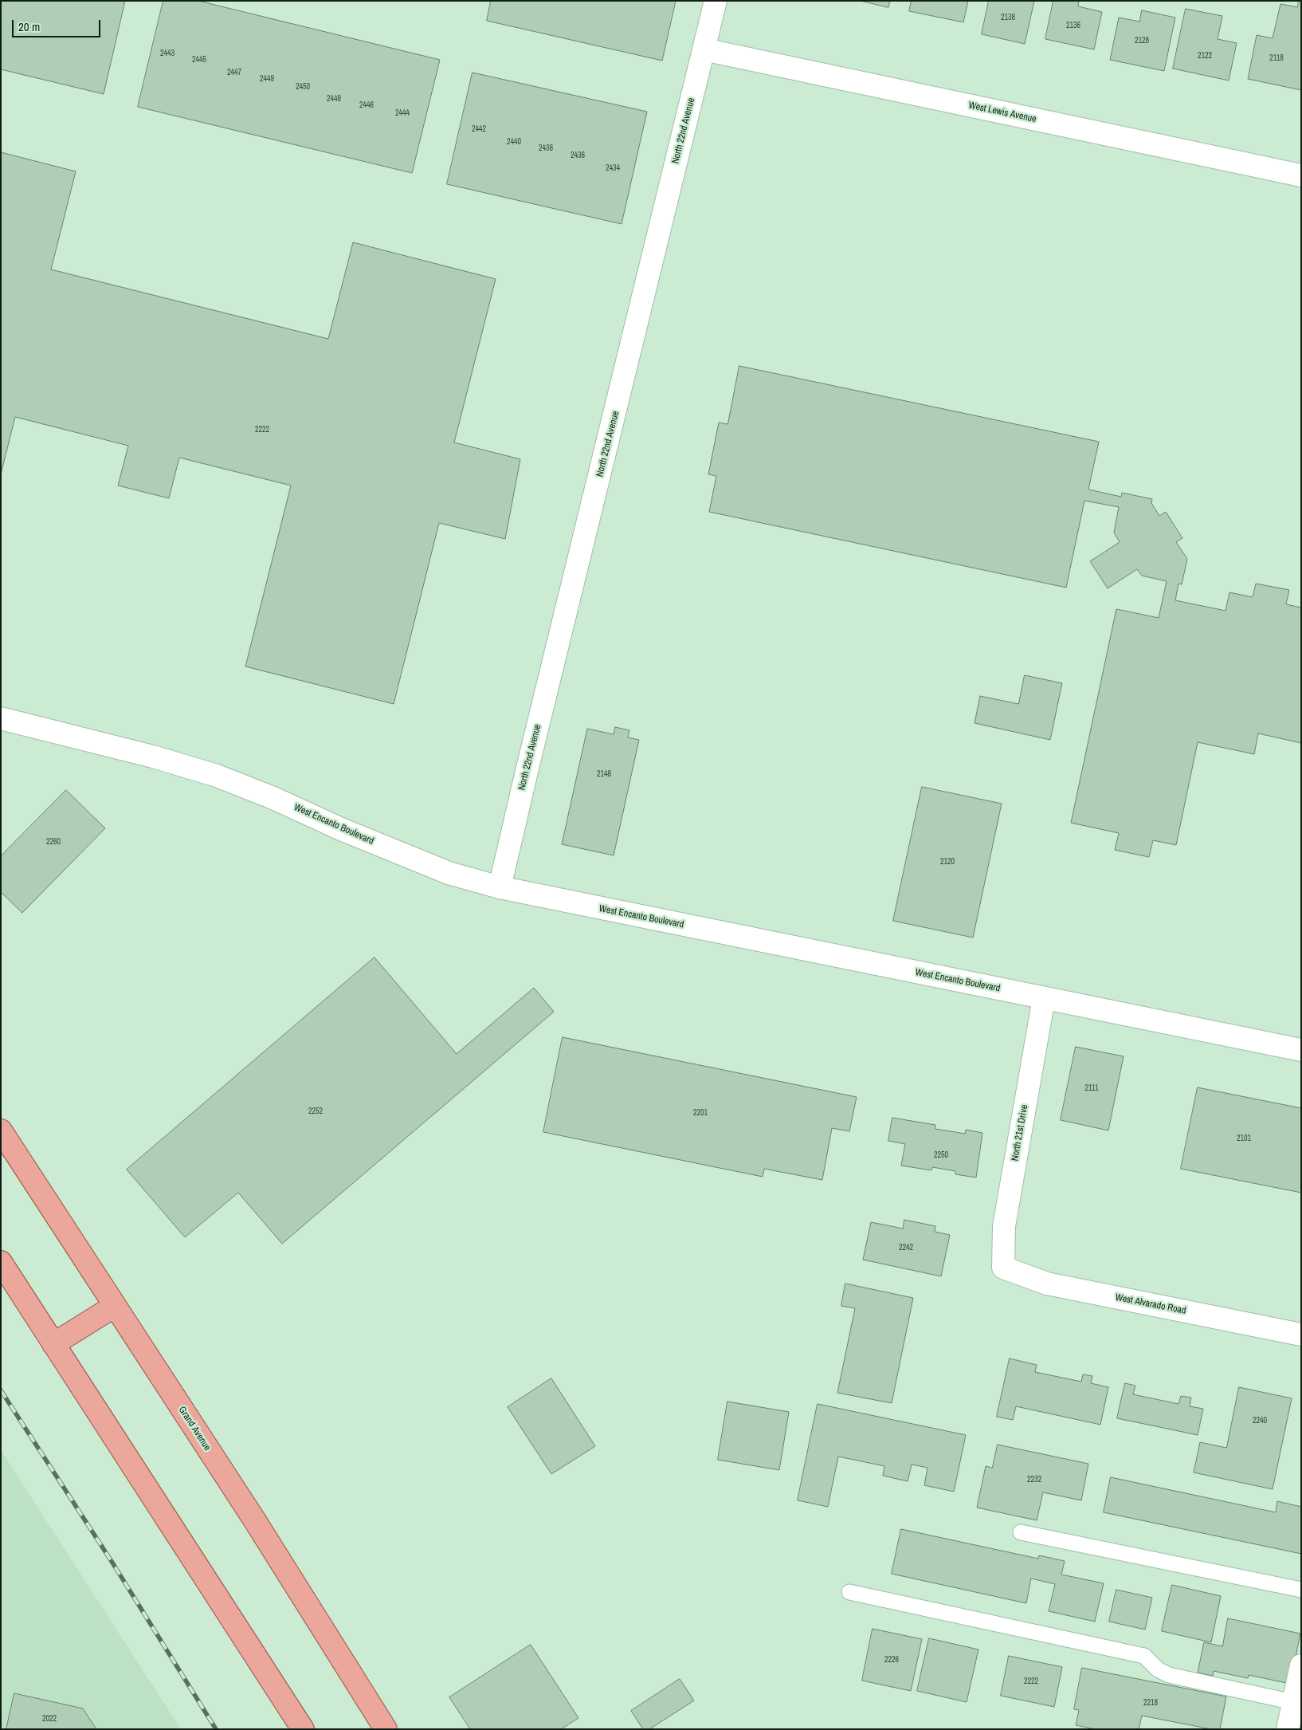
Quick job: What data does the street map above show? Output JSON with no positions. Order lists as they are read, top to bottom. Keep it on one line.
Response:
{"streets":{"main road":["Grand Avenue"],"street":["West Lewis Avenue","North 22nd Avenue","West Encanto Boulevard","North 21st Drive","West Alvarado Road"]},"crossings":[["West Lewis Avenue","North 22nd Avenue"],["North 22nd Avenue","West Encanto Boulevard"],["West Encanto Boulevard","North 21st Drive"],["North 21st Drive","West Alvarado Road"]],"house_numbers":["2138","2136","2128","2443","2122","2118","2445","2447","2449","2450","2448","2446","2444","2442","2440","2438","2436","2434","2222","2148","2260","2120","2111","2252","2201","2101","2250","2242","2240","2232","2226","2222","2218","2022"],"scale_bar":"20 m"}
